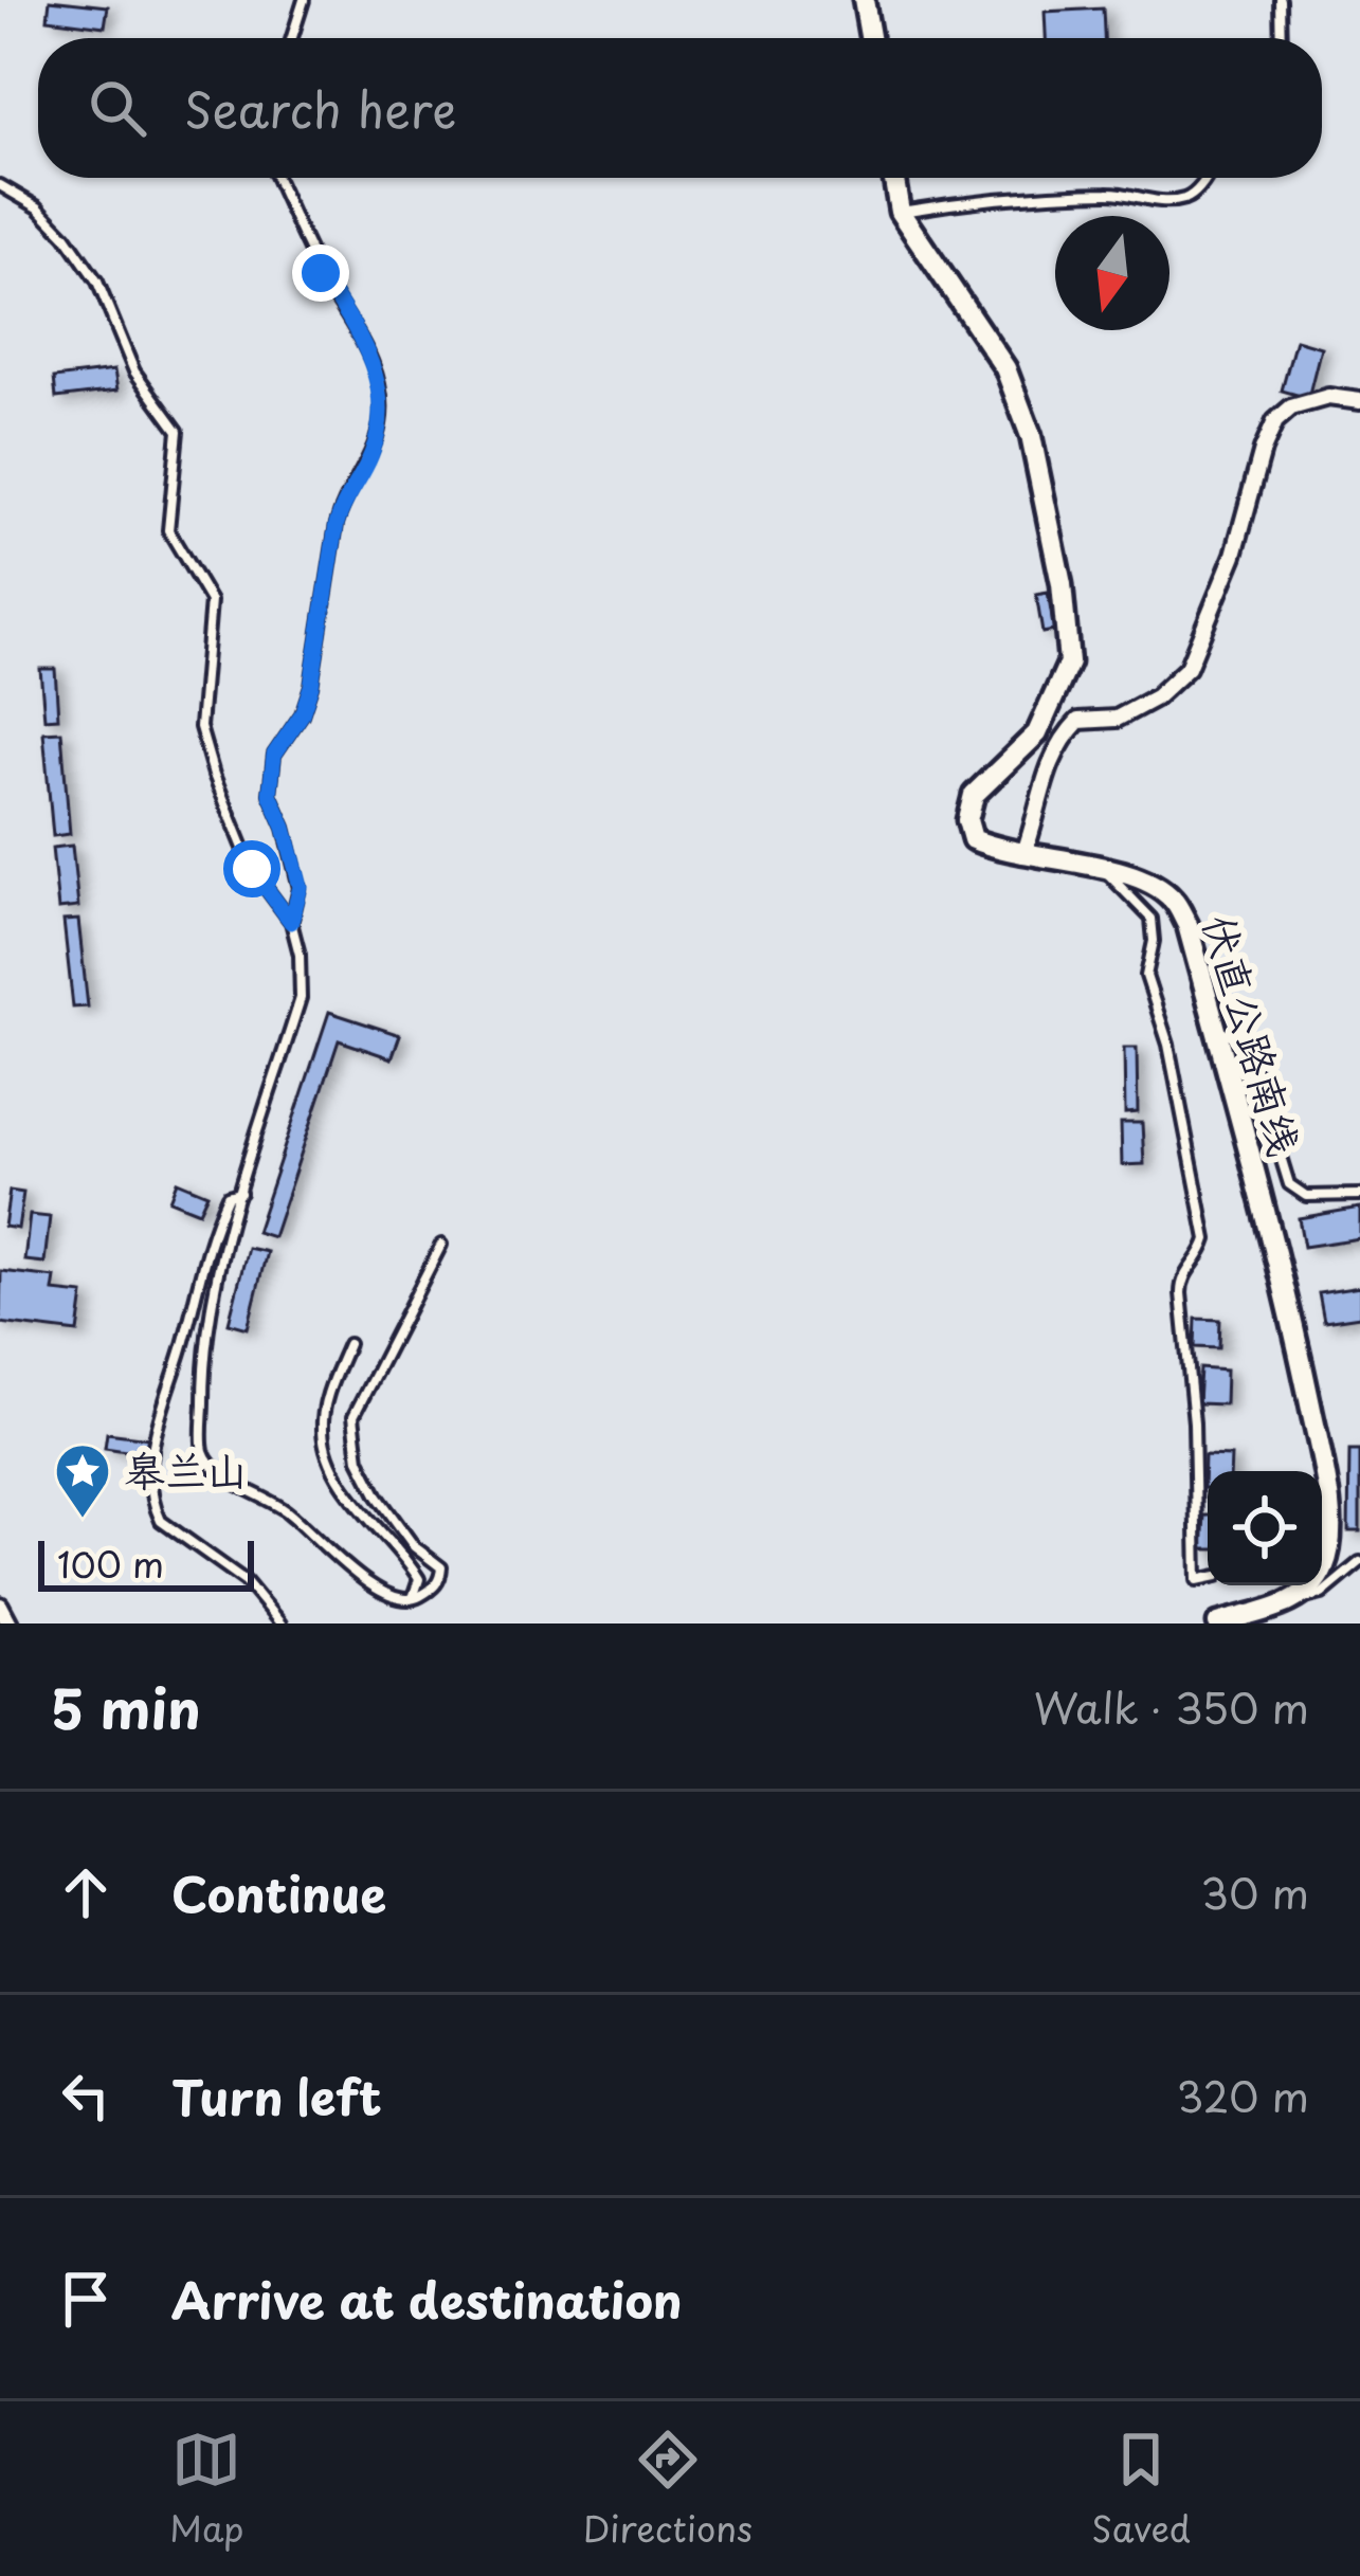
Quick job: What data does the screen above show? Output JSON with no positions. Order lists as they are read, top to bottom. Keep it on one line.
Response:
{"streets":{"main road":["伏直公路南线"]},"places":{"place":["皋兰山"]},"scale_bar":"100 m","north":"bottom","page":{"search":"Search here","scale":"100 m","heading":["5 min","Walk · 350 m"],"list":[["Continue","30 m"],["Turn left","320 m"],"Arrive at destination"],"nav":["Map","Directions","Saved"]}}
